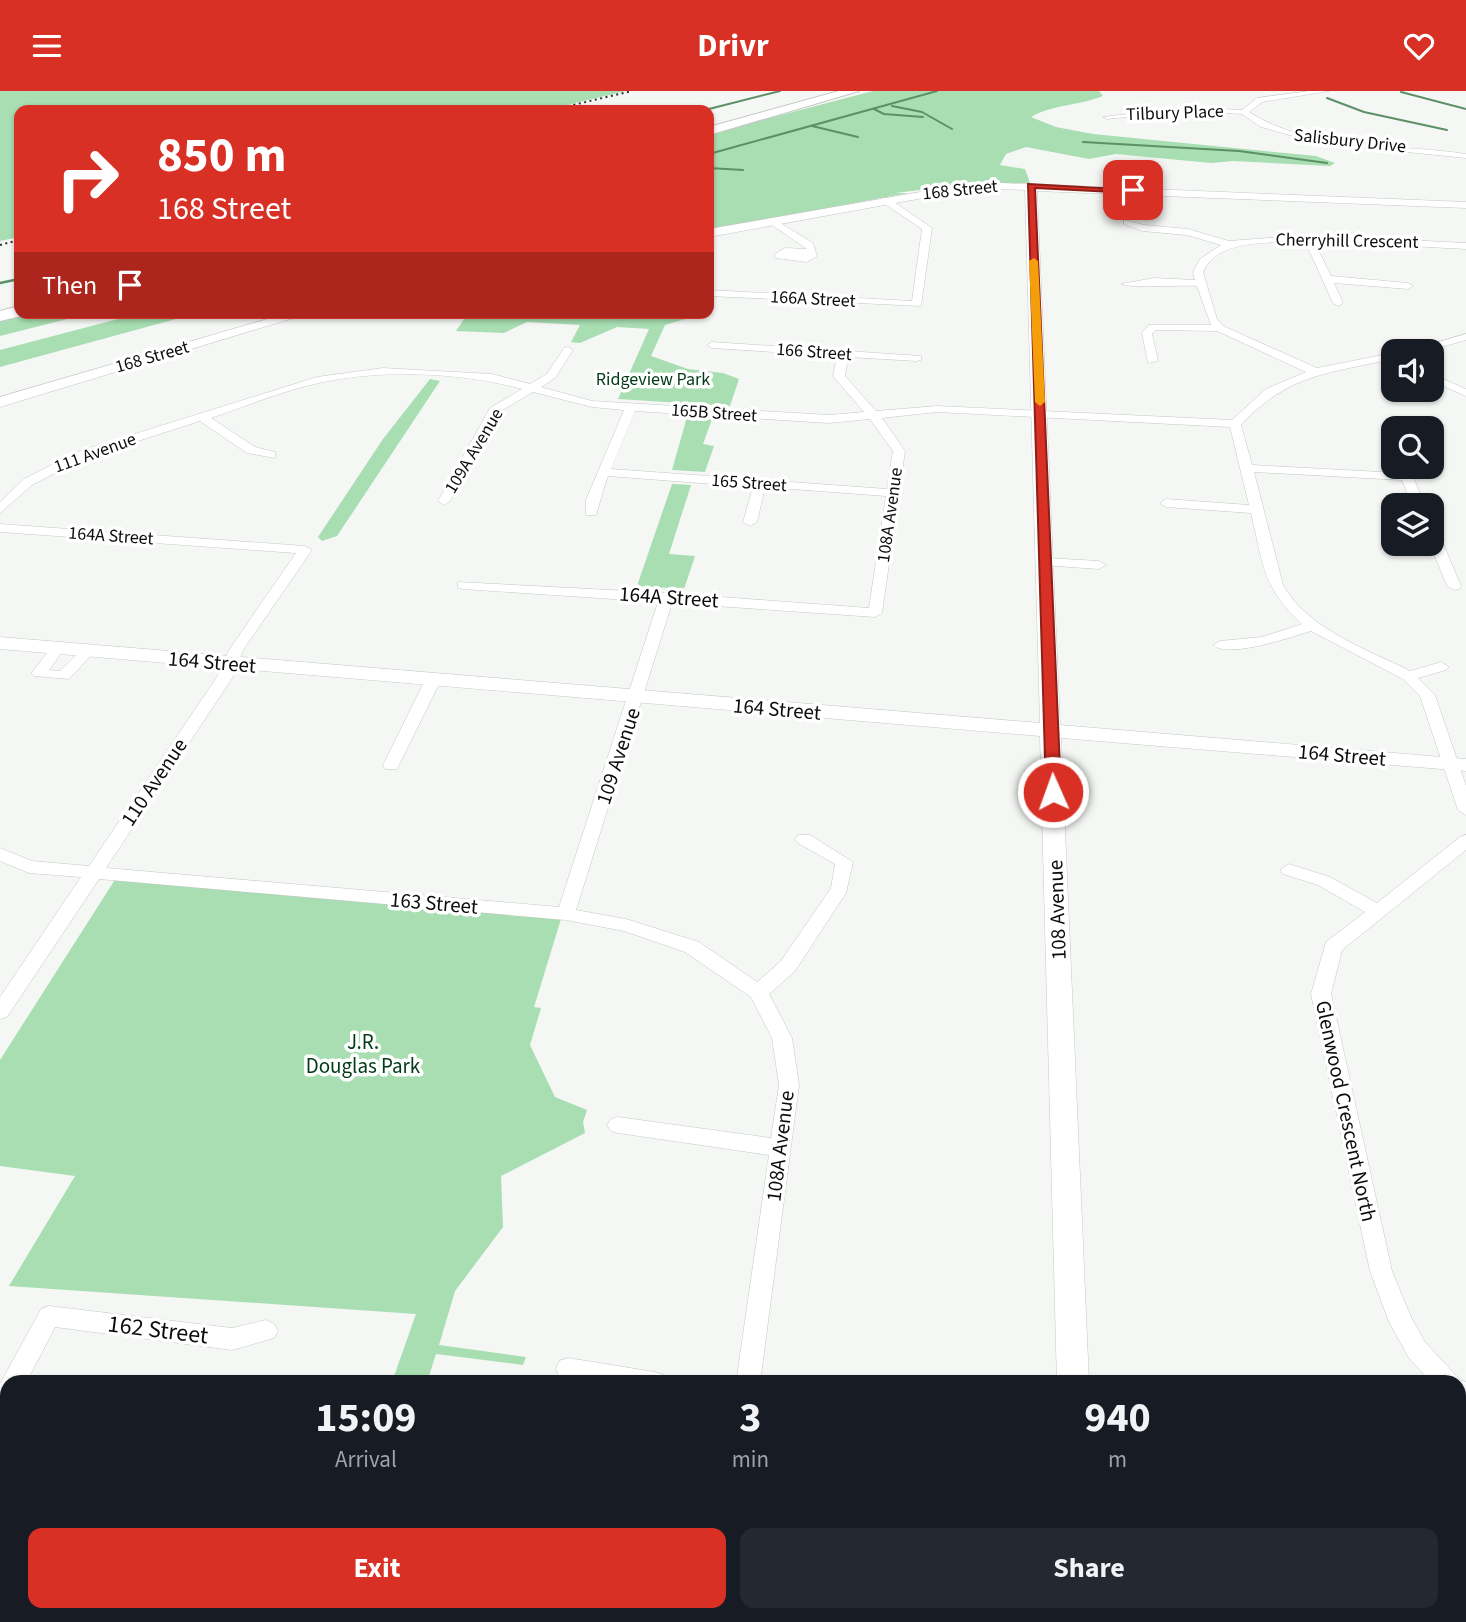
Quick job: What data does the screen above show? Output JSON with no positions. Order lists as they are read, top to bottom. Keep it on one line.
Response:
{"streets":{"street":["Tilbury Place","Salisbury Drive","168 Street","Cherryhill Crescent","166A Street","166 Street","165B Street","109A Avenue","111 Avenue","165 Street","108A Avenue","164A Street","164 Street","109 Avenue","110 Avenue","163 Street","108 Avenue","Glenwood Crescent North","162 Street"]},"crossings":[["Tilbury Place","Salisbury Drive"],["168 Street","166A Street"],["168 Street","108 Avenue"],["166 Street","108A Avenue"],["165B Street","109A Avenue"],["165B Street","111 Avenue"],["165B Street","108A Avenue"],["165B Street","108 Avenue"],["165 Street","108A Avenue"],["108A Avenue","164A Street"],["108A Avenue","163 Street"],["164A Street","109 Avenue"],["164A Street","110 Avenue"],["164 Street","109 Avenue"],["164 Street","110 Avenue"],["164 Street","108 Avenue"],["109 Avenue","163 Street"],["110 Avenue","163 Street"]],"parks":["Ridgeview Park","J.R. Douglas Park"],"page":{"header":"Drivr","turn":["850 m","168 Street"],"then":"Then","eta":["15:09","Arrival","3","min","940","m"],"buttons":["Exit","Share"]}}
